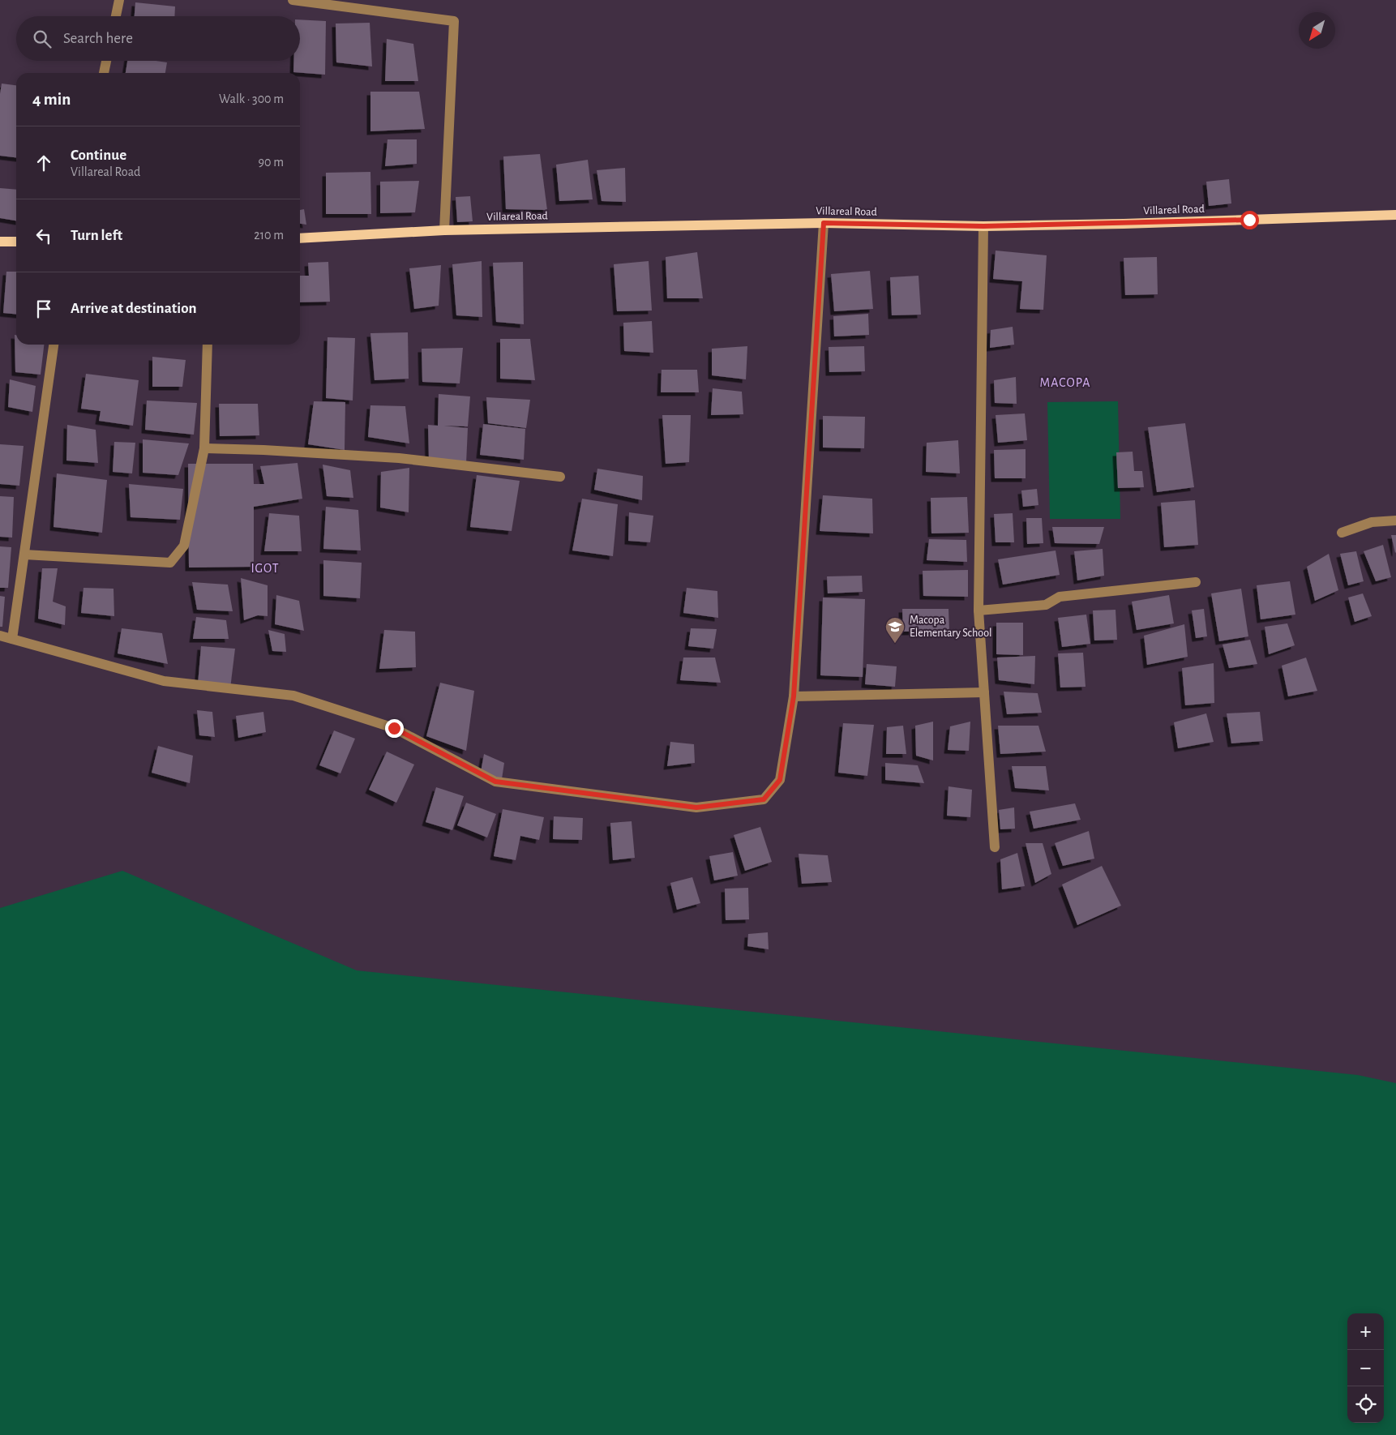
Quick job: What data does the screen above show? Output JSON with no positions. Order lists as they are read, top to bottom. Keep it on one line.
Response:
{"streets":{"main road":["Villareal Road"]},"districts":["MACOPA","IGOT"],"places":{"school or university":["Macopa Elementary School"]},"north":"bottom left","page":{"search":"Search here","heading":["4 min","Walk · 300 m"],"list":[["Continue","Villareal Road","90 m"],["Turn left","210 m"],"Arrive at destination"],"map_buttons":["+","−"]}}
